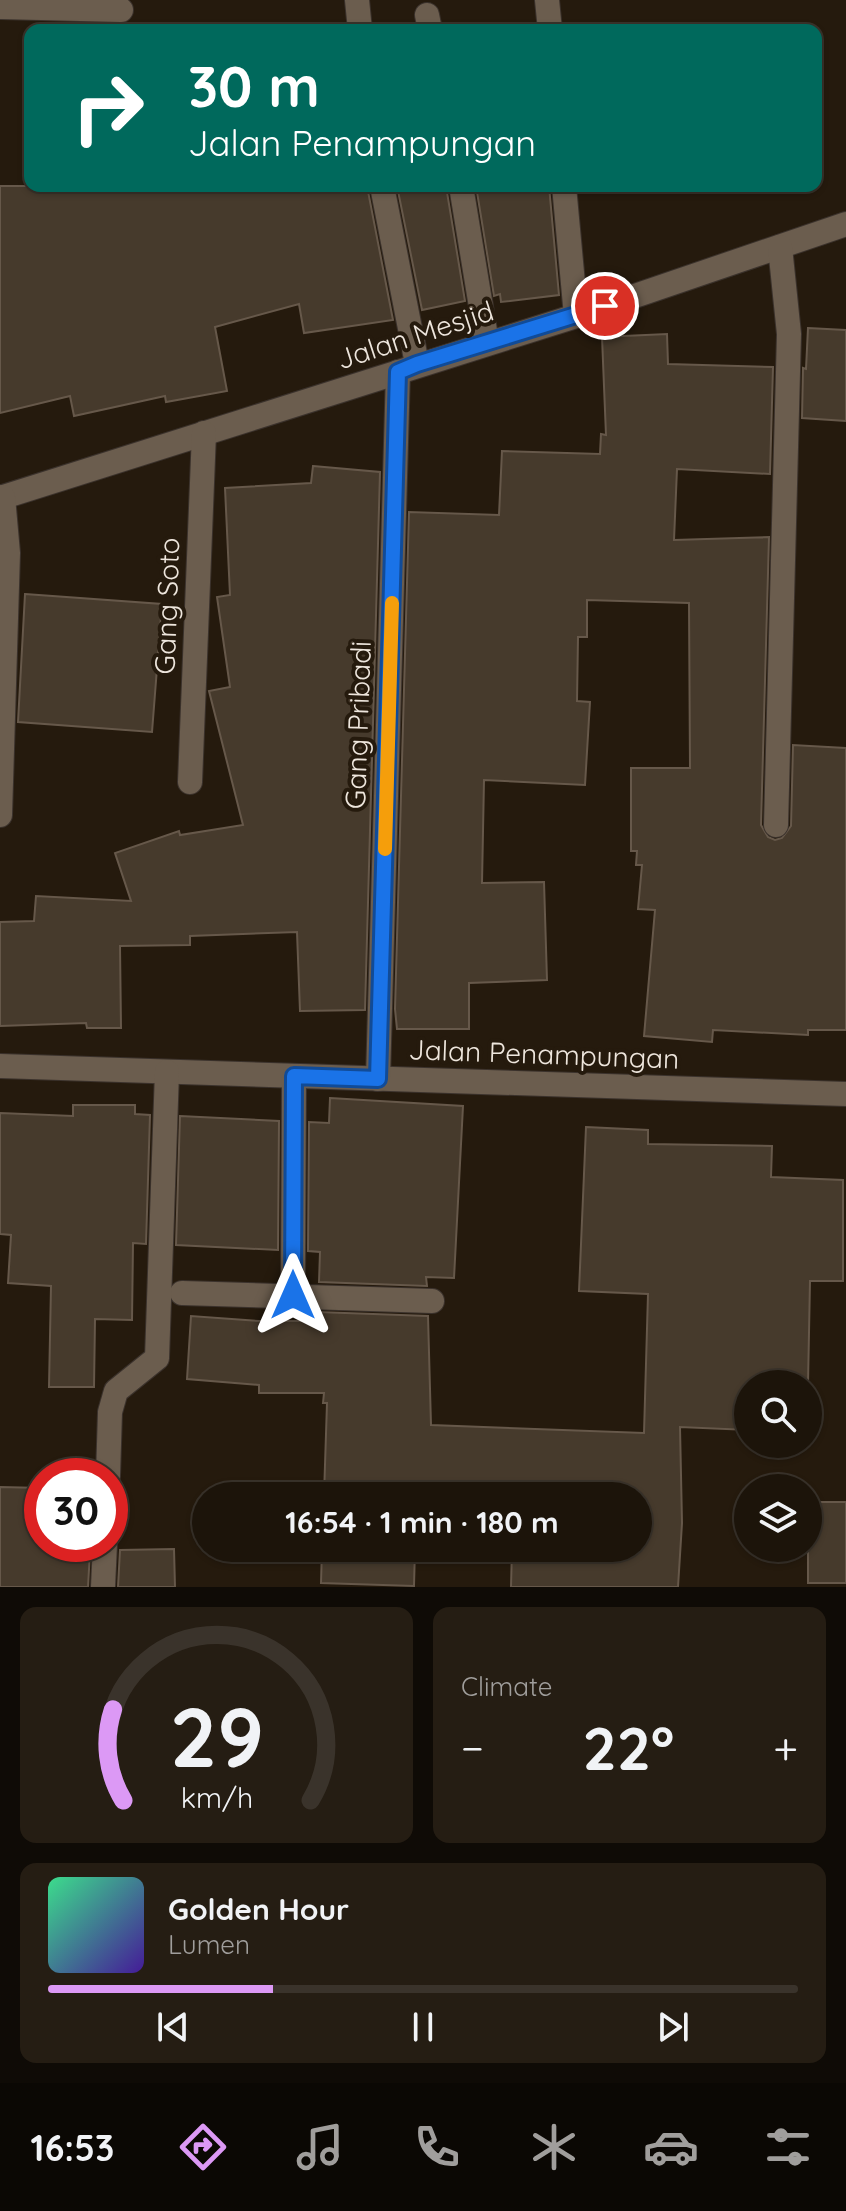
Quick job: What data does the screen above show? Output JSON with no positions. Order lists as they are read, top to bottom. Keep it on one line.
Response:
{"streets":{"street":["Jalan Mesjid","Gang Soto","Gang Pribadi","Jalan Penampungan"]},"crossings":[["Jalan Mesjid","Gang Soto"],["Jalan Mesjid","Gang Pribadi"],["Gang Pribadi","Jalan Penampungan"]],"page":{"turn":["30 m","Jalan Penampungan"],"limit":"30","trip":"16:54 · 1 min · 180 m","tile":"Climate","heat":["−","22°","+"],"song":["Golden Hour","Lumen"],"tabs":"16:53","gauge":["29","km/h"]}}
